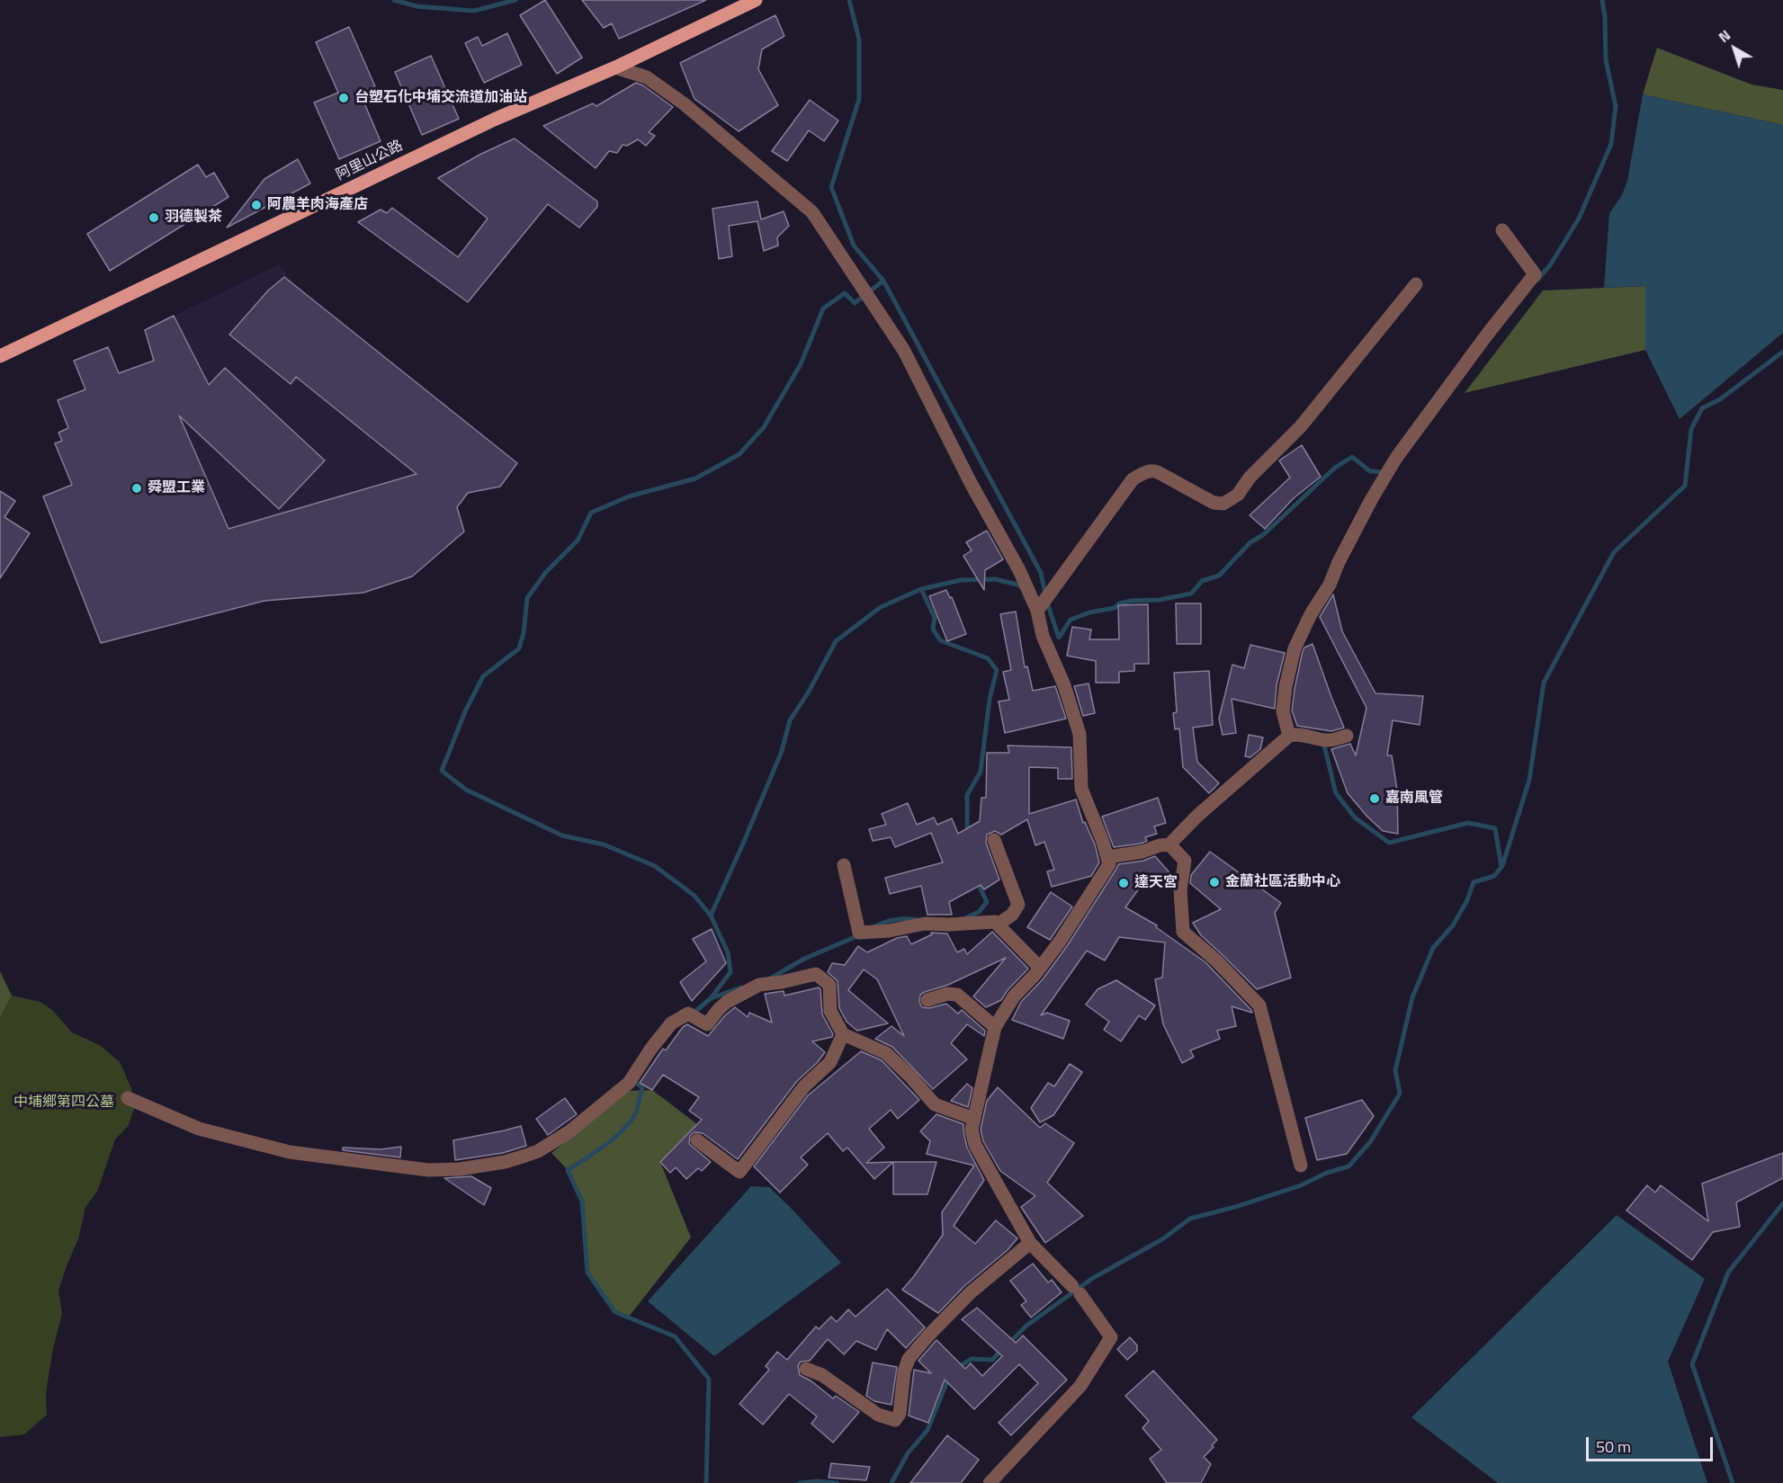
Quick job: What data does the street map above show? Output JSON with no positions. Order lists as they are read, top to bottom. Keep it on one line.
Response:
{"streets":{"main road":["阿里山公路"]},"parks":["中埔鄉第四公墓"],"places":["台塑石化中埔交流道加油站","阿農羊肉海產店","羽德製茶","舜盟工業","嘉南風管","金蘭社區活動中心","達天宮"],"scale_bar":"50 m","north":"top left"}
